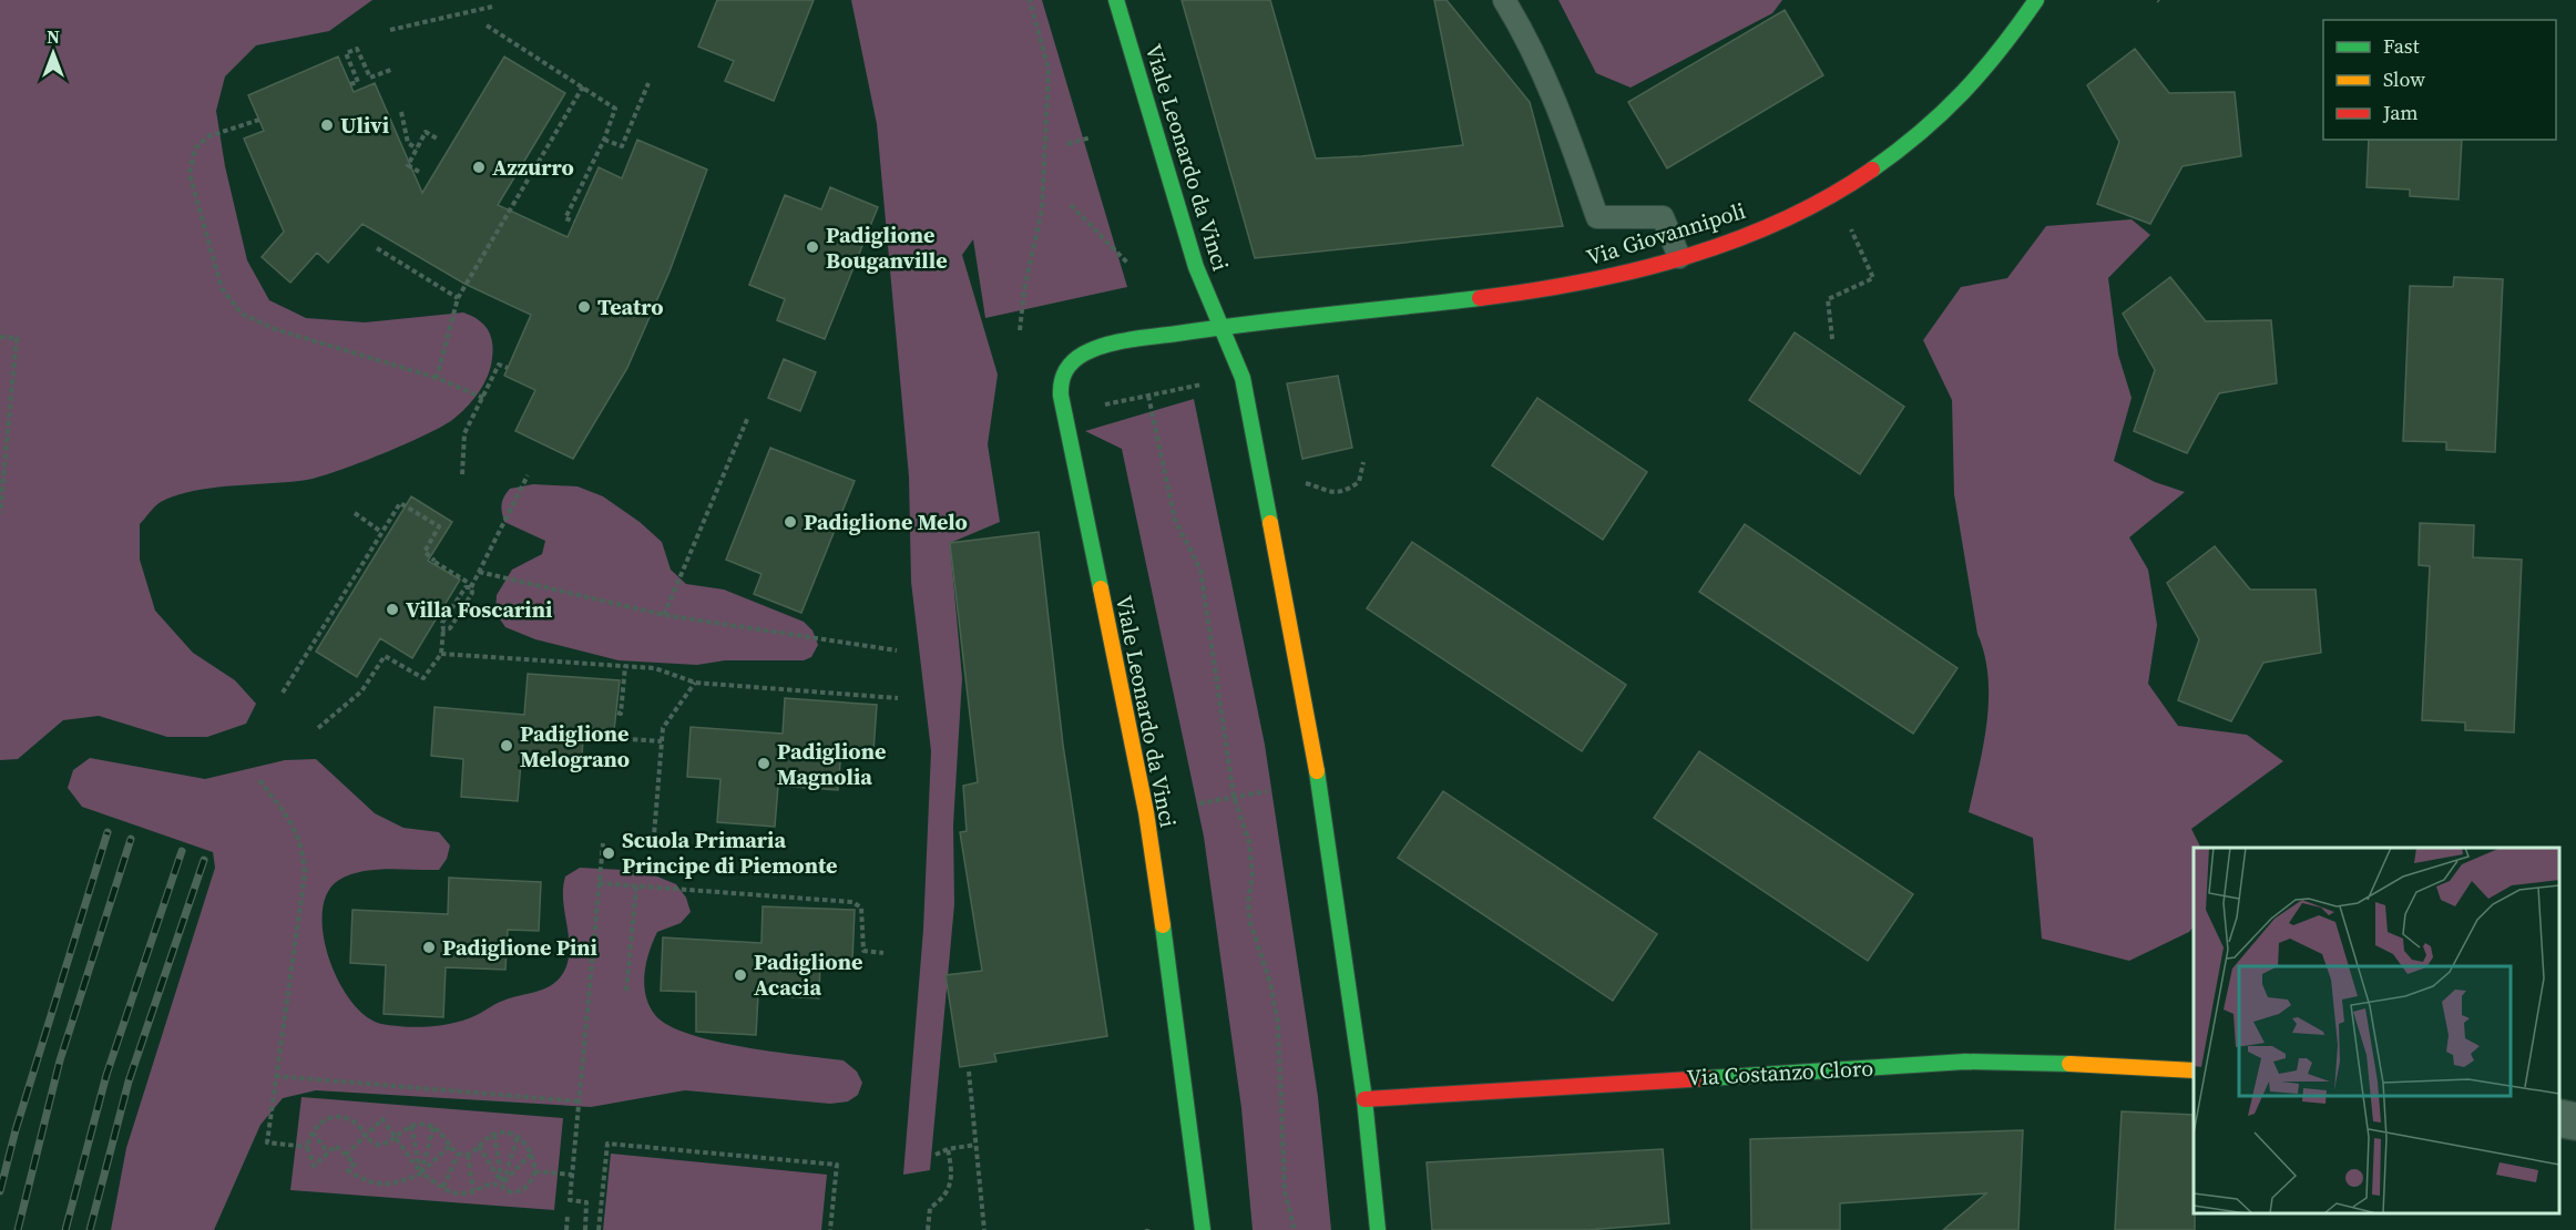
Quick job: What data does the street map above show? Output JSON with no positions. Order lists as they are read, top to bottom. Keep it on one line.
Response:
{"streets":{"street":["Viale Leonardo da Vinci","Via Giovannipoli","Via Costanzo Cloro"]},"crossings":[["Viale Leonardo da Vinci","Via Giovannipoli"],["Viale Leonardo da Vinci","Via Costanzo Cloro"]],"places":["Ulivi","Azzurro","Padiglione Bouganville","Teatro","Padiglione Melo","Villa Foscarini","Padiglione Melograno","Padiglione Magnolia","Scuola Primaria Principe di Piemonte","Padiglione Pini","Padiglione Acacia"],"legend":["Fast","Slow","Jam"],"north":"top"}
